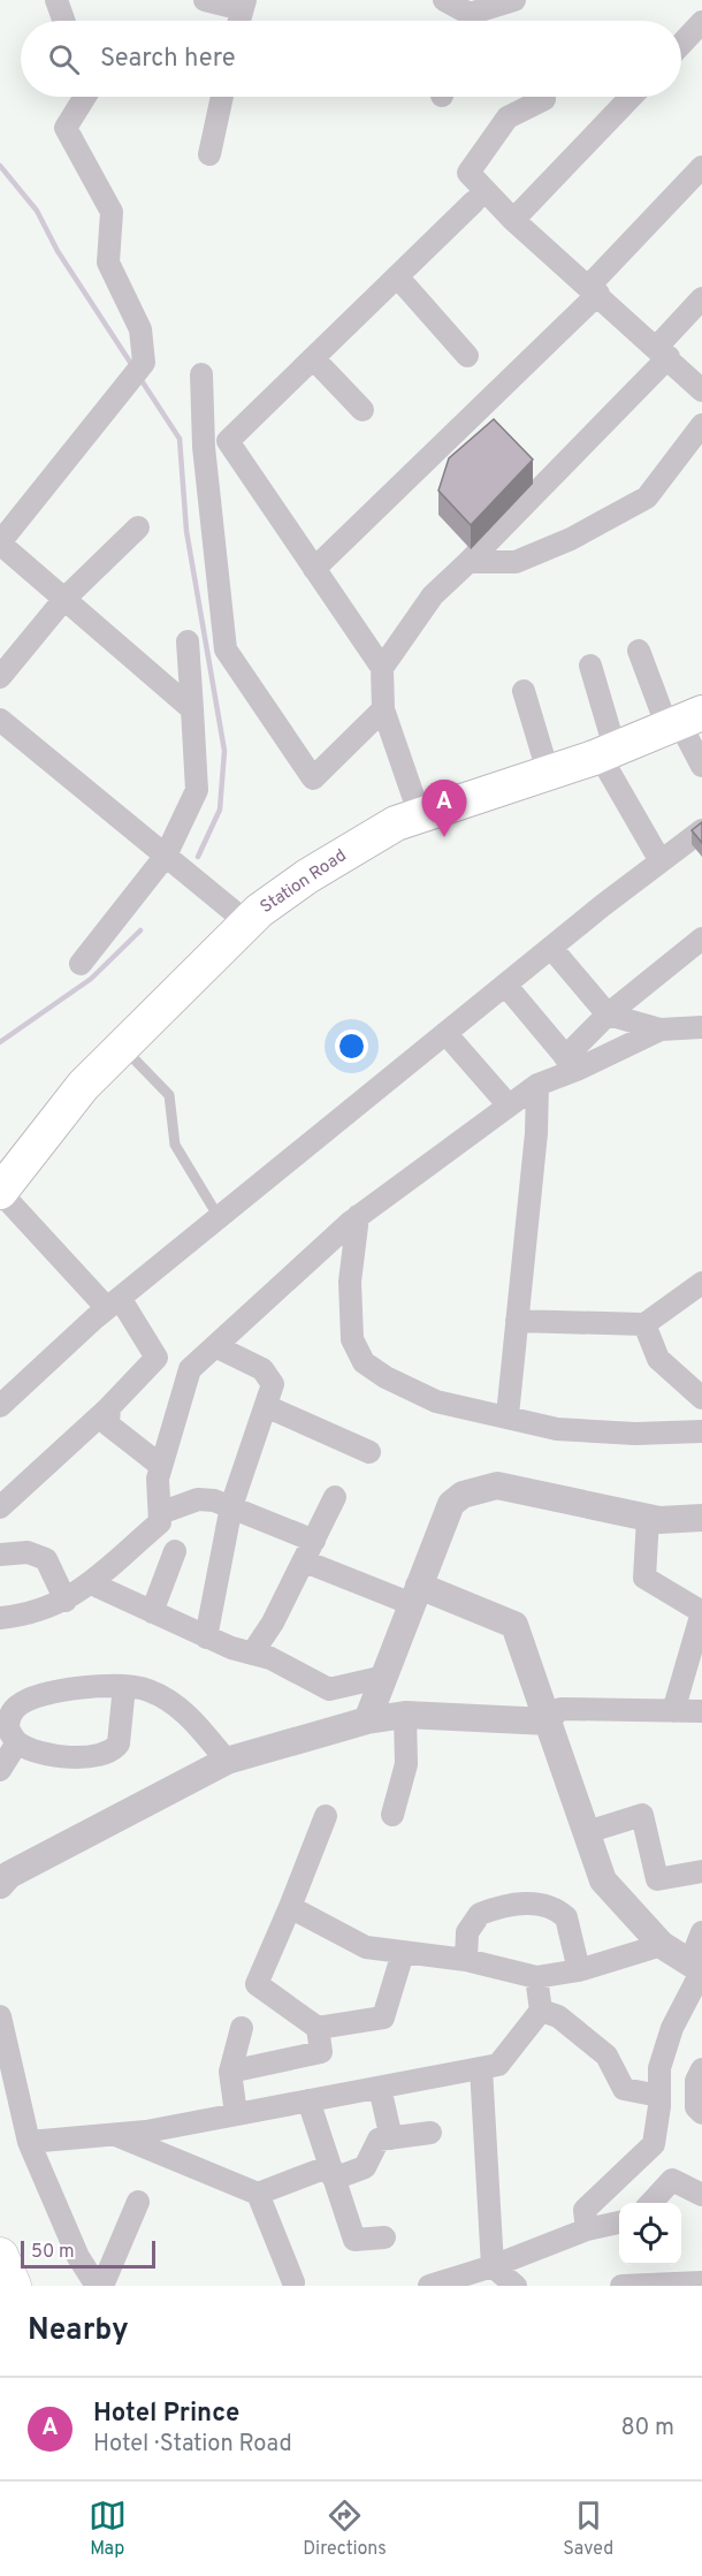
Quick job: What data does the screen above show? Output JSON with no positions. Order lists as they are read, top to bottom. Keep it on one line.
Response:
{"streets":{"main road":["Station Road"]},"scale_bar":"50 m","page":{"search":"Search here","pins":"A","scale":"50 m","heading":"Nearby","list":[{"mark":"A","name":"Hotel Prince","note":"Hotel · Station Road","value":"80 m"}],"nav":["Map","Directions","Saved"]}}
